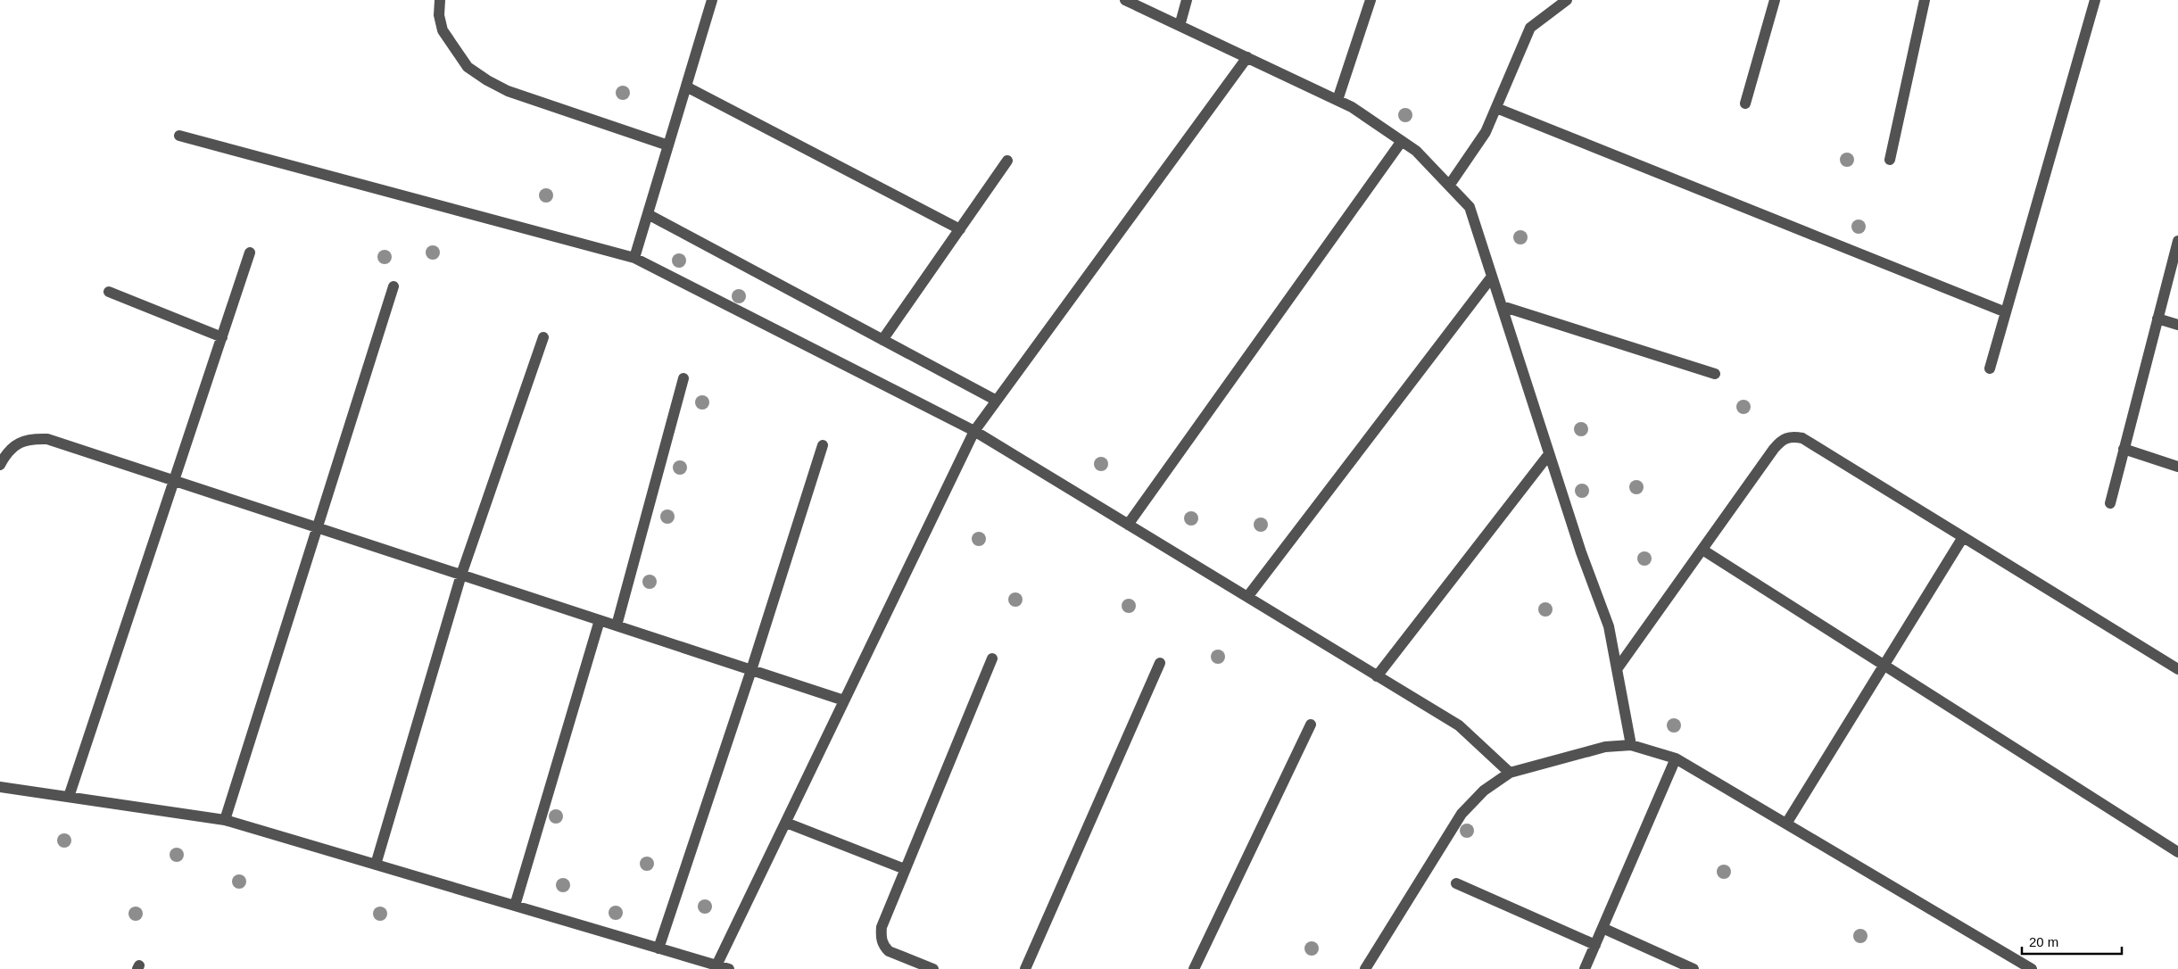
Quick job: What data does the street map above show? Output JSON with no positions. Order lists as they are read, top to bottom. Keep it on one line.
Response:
{"scale_bar":"20 m"}
